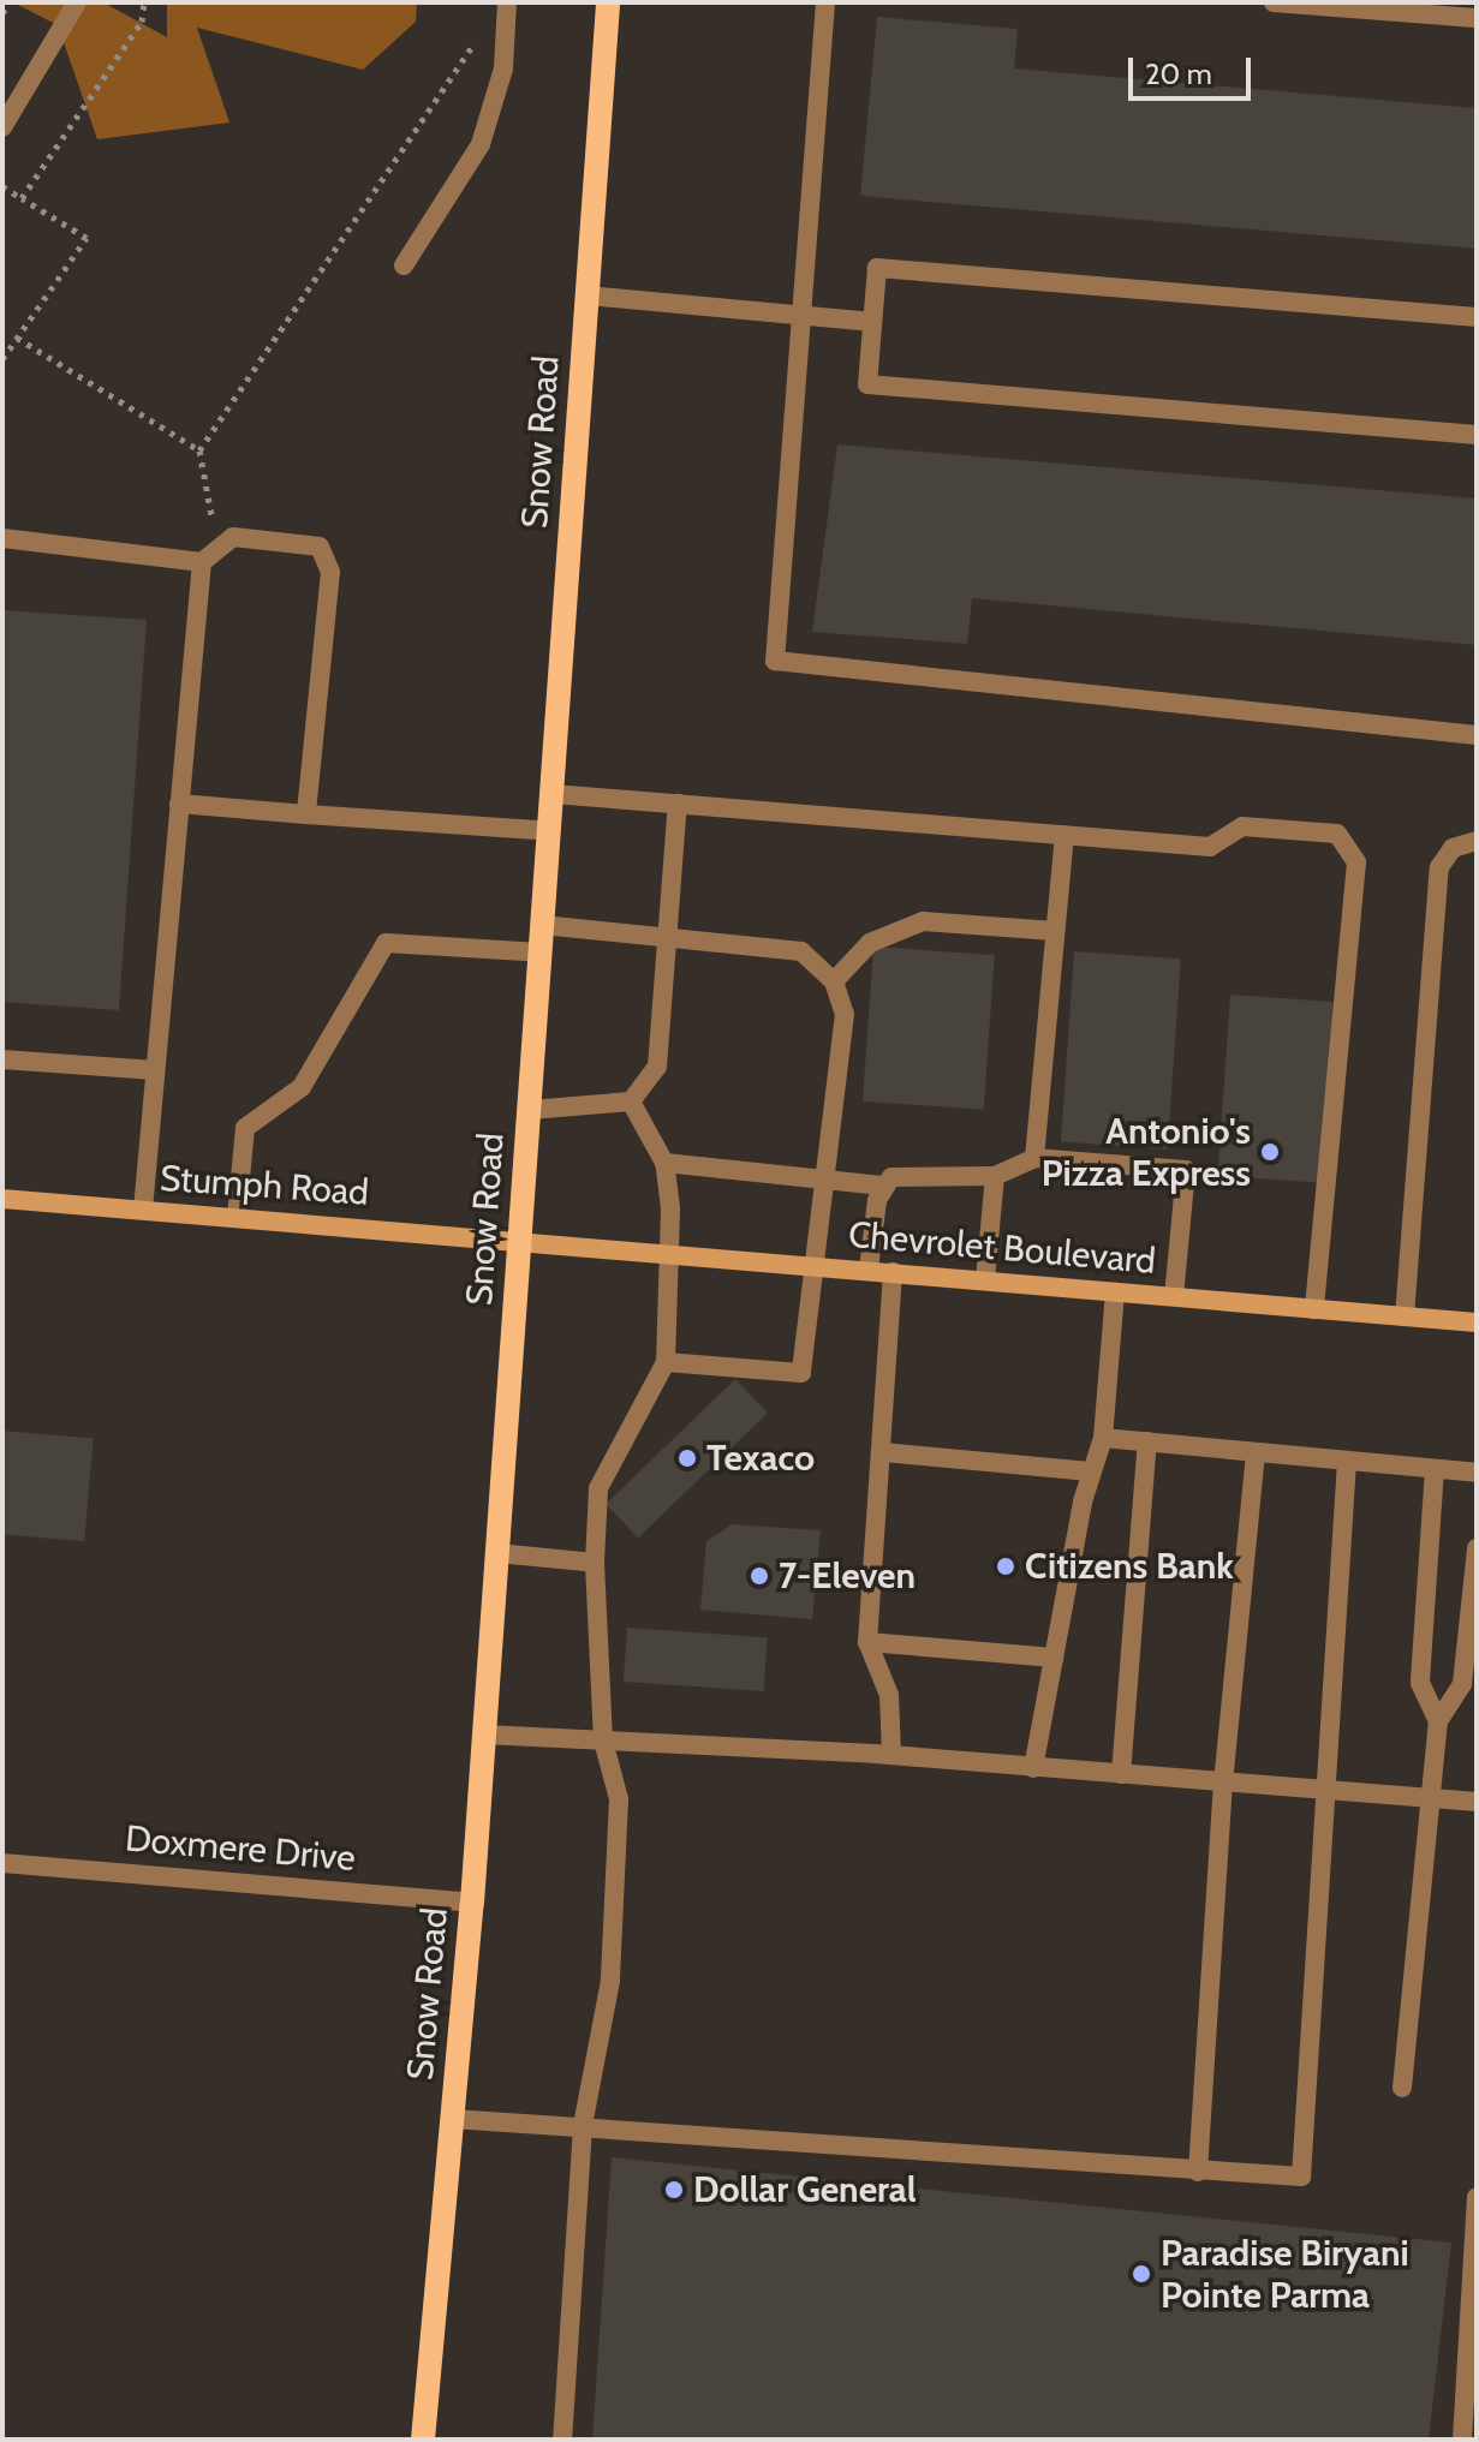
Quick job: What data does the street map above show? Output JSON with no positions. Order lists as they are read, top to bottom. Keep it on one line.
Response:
{"streets":{"main road":["Snow Road","Stumph Road","Chevrolet Boulevard"],"street":["Doxmere Drive"]},"crossings":[["Snow Road","Stumph Road"],["Snow Road","Chevrolet Boulevard"],["Snow Road","Doxmere Drive"],["Stumph Road","Chevrolet Boulevard"]],"places":["Antonio's Pizza Express","Texaco","Citizens Bank","7-Eleven","Dollar General","Paradise Biryani Pointe Parma"],"scale_bar":"20 m"}
